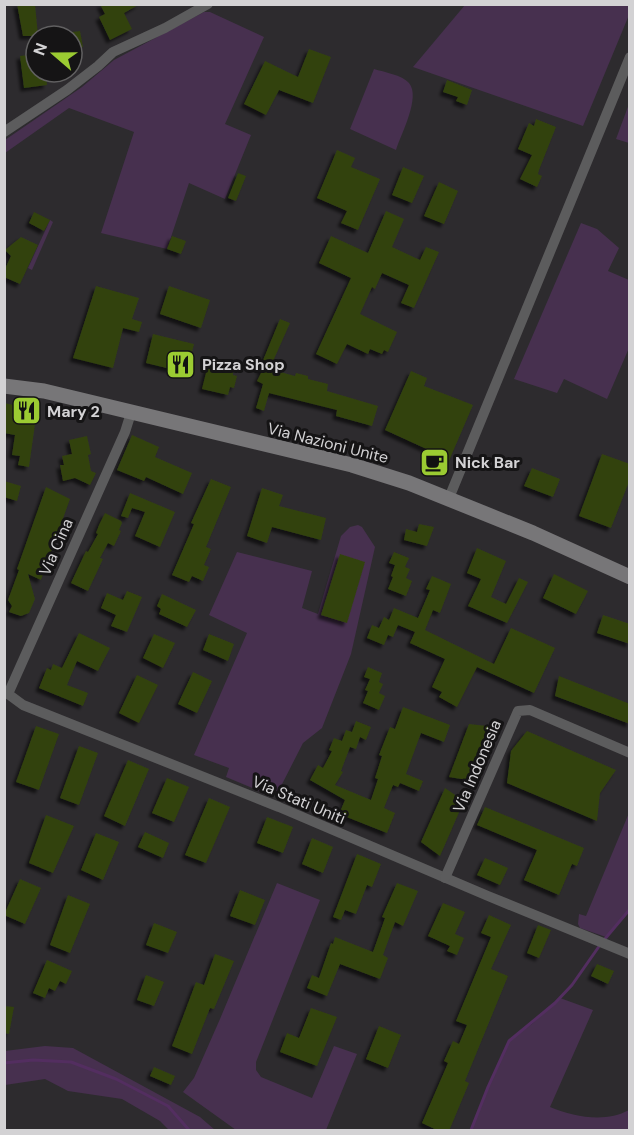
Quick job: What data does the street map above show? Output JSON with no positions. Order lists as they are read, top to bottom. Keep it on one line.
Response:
{"streets":{"street":["Via Nazioni Unite","Via Cina","Via Indonesia","Via Stati Uniti"]},"crossings":[["Via Nazioni Unite","Via Cina"],["Via Cina","Via Stati Uniti"],["Via Indonesia","Via Stati Uniti"]],"places":{"restaurant":["Pizza Shop","Mary 2"],"cafe":["Nick Bar"]},"north":"left"}
